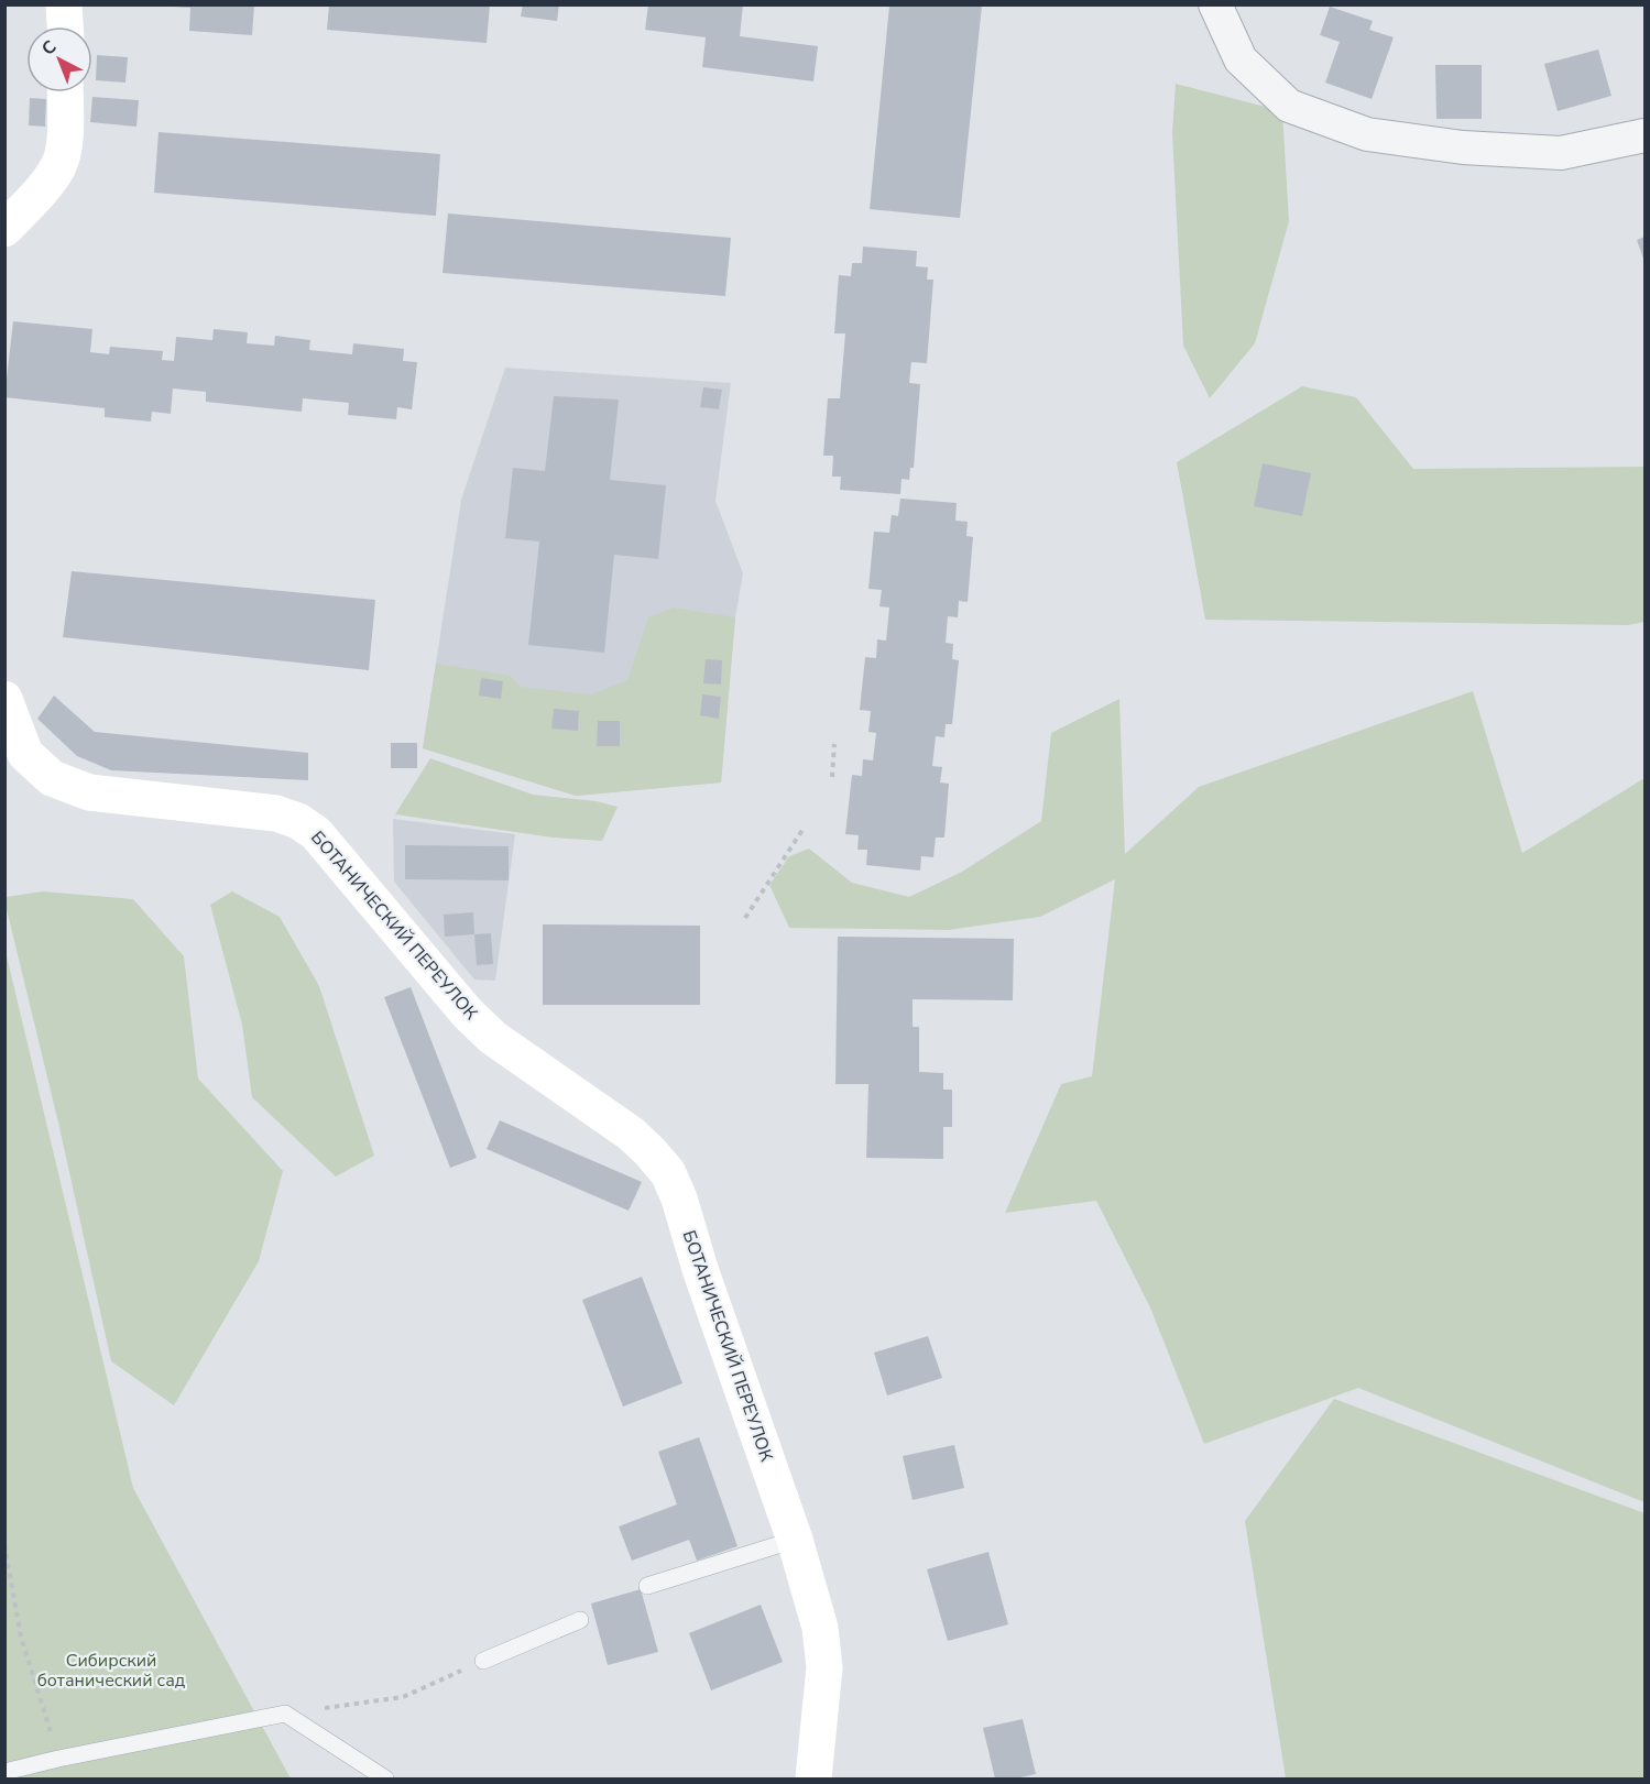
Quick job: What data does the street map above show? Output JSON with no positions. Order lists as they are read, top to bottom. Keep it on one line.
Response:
{"streets":{"street":["БОТАНИЧЕСКИЙ ПЕРЕУЛОК"]},"parks":["Сибирский ботанический сад"],"north":"top left"}
